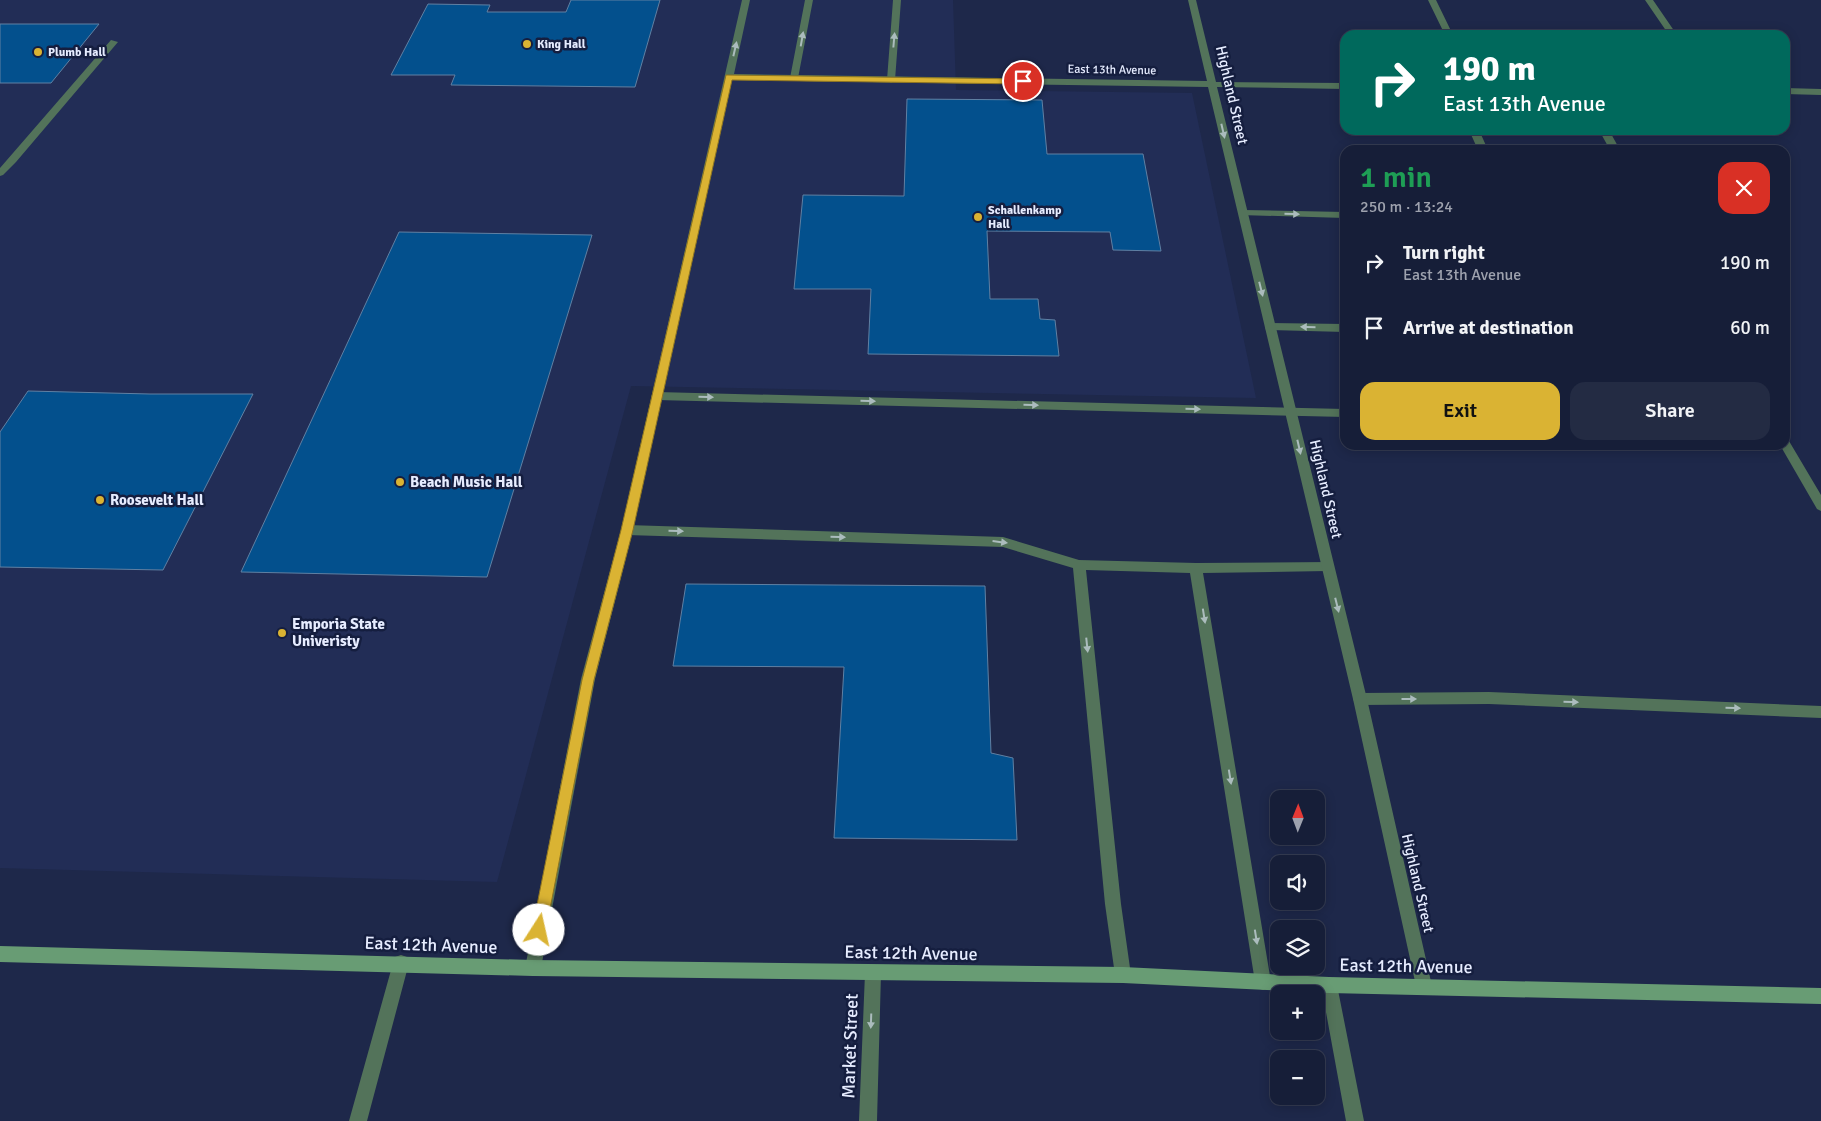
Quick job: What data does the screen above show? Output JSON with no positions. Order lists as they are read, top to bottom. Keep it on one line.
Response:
{"streets":{"main road":["East 12th Avenue"],"street":["East 13th Avenue","Highland Street","Market Street"]},"crossings":[["East 13th Avenue","Highland Street"],["Highland Street","East 12th Avenue"],["East 12th Avenue","Market Street"]],"one_way":["Highland Street","Market Street"],"places":["King Hall","Plumb Hall","Schallenkamp Hall","Beach Music Hall","Roosevelt Hall","Emporia State Univeristy"],"north":"top","page":{"turn":["190 m","East 13th Avenue"],"heading":["1 min","250 m · 13:24"],"list":[{"name":"Turn right","note":"East 13th Avenue","value":"190 m"},{"name":"Arrive at destination","value":"60 m"}],"buttons":["Exit","Share"],"map_buttons":["+","−"]}}
